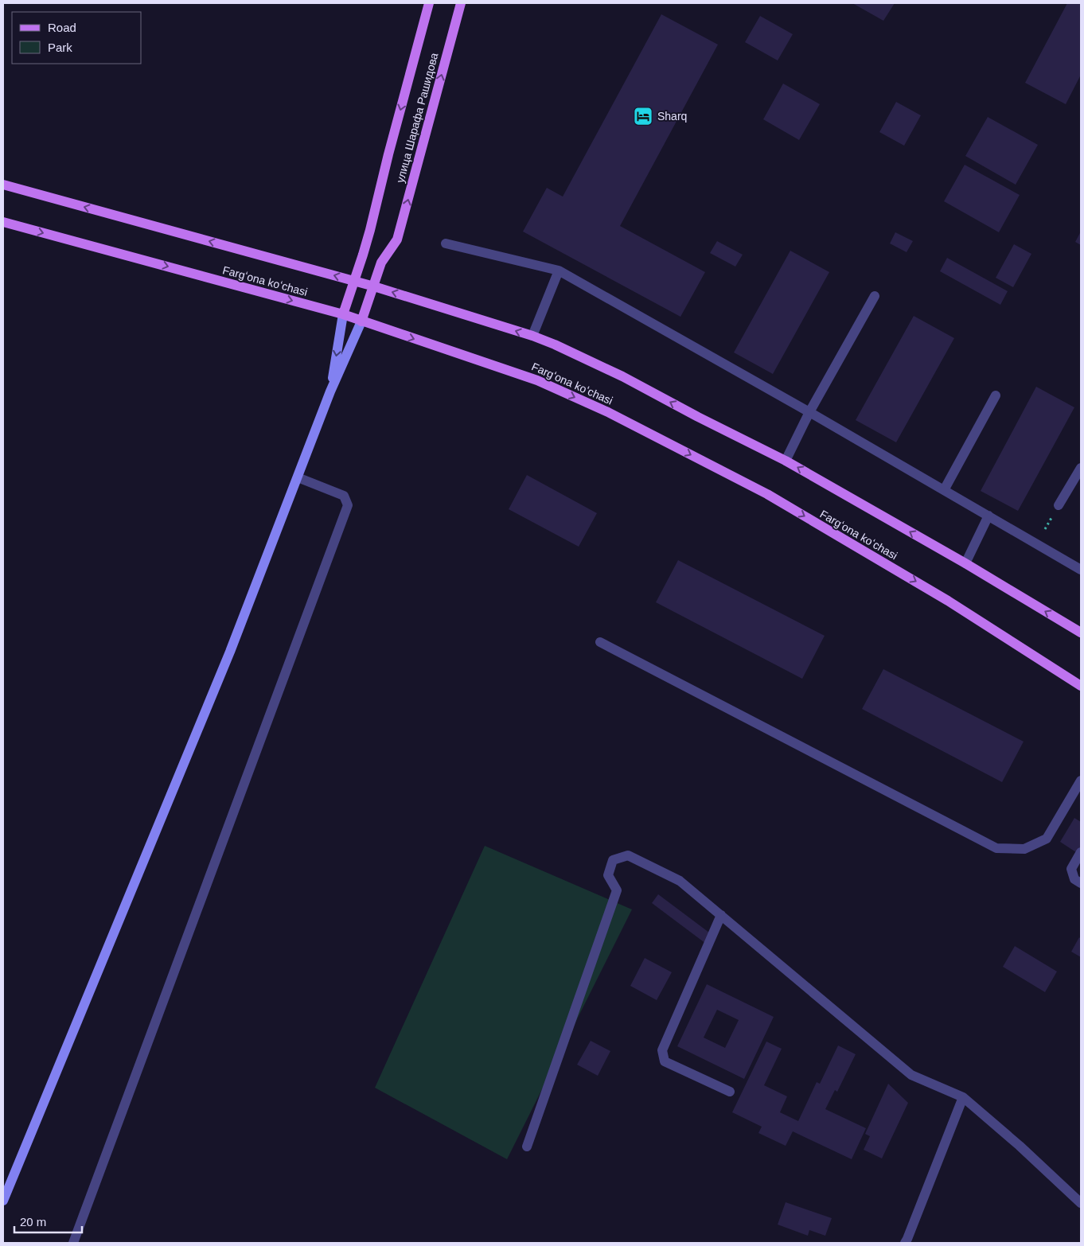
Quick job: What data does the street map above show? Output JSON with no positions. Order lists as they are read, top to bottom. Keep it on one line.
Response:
{"streets":{"main road":["улица Шарафа Рашидова","Fargʻona koʻchasi"]},"places":{"hotel":["Sharq"]},"legend":["Road","Park"],"scale_bar":"20 m"}
